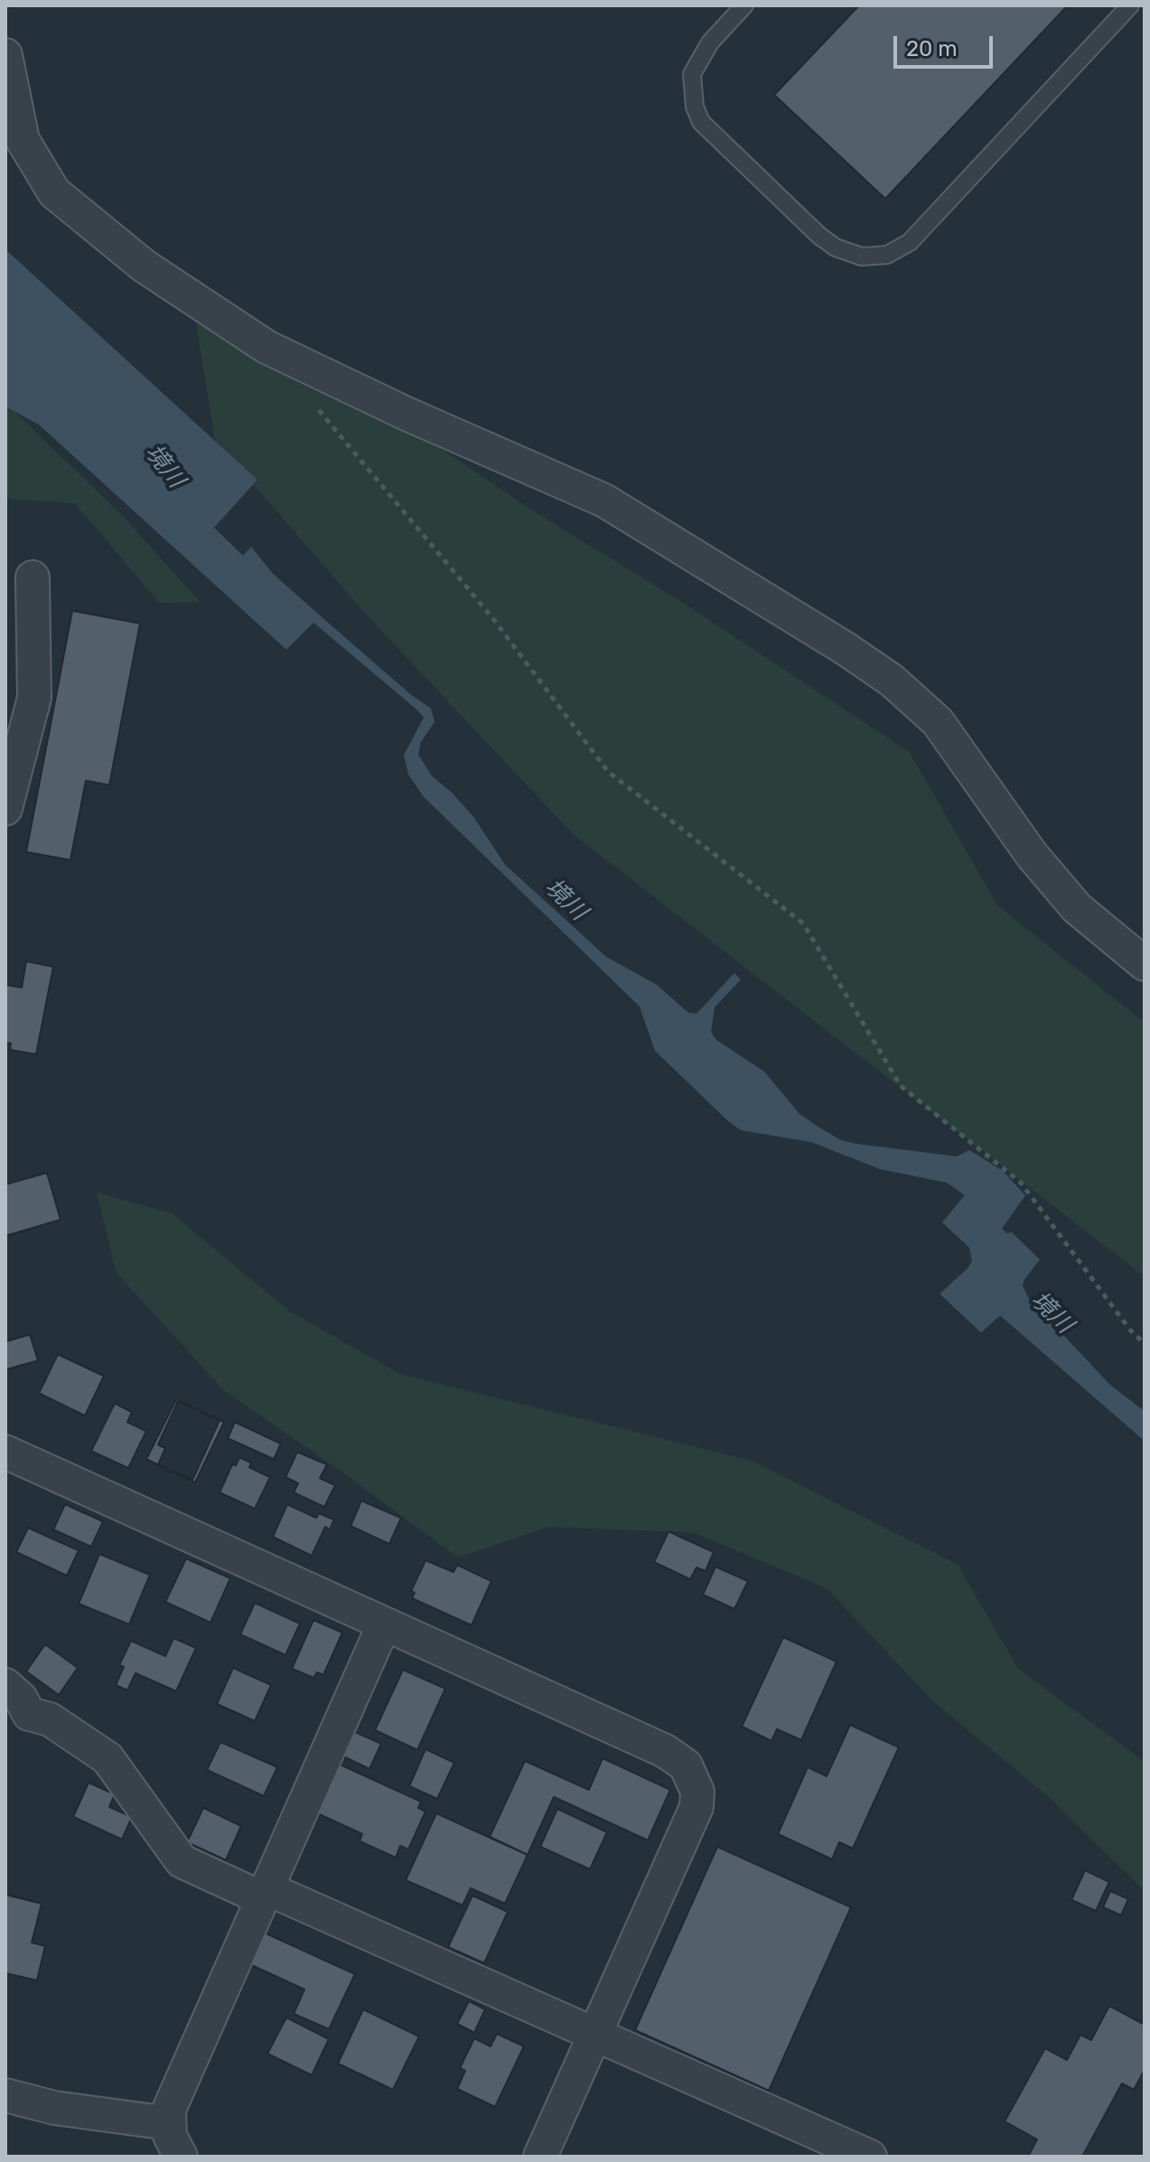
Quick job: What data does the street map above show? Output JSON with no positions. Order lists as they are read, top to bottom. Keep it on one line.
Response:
{"water":["境川"],"scale_bar":"20 m"}
